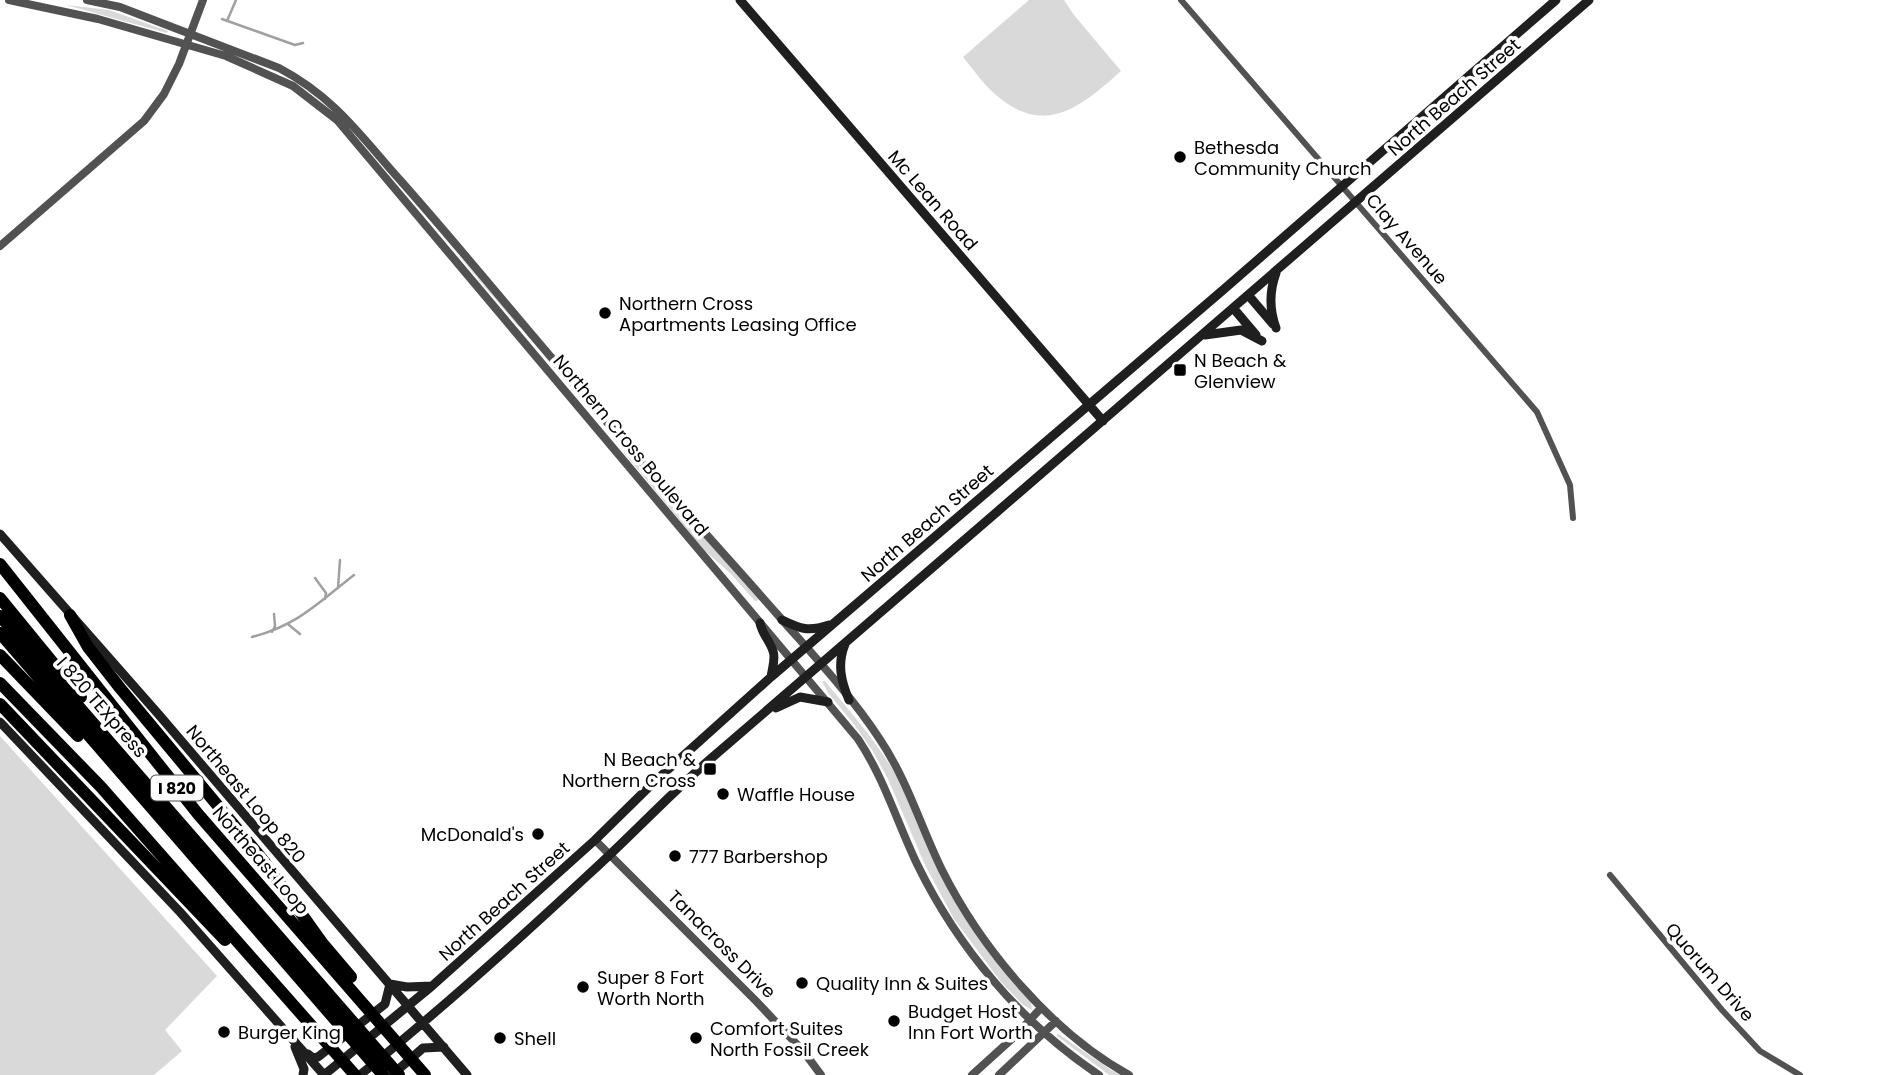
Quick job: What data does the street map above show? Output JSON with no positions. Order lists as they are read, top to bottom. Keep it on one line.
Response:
{"streets":{"highway":["I 820 TEXpress","I 820","Northeast Loop"],"main road":["North Beach Street","Mc Lean Road","Northeast Loop 820"],"street":["Clay Avenue","Northern Cross Boulevard","Tanacross Drive","Quorum Drive"]},"crossings":[["North Beach Street","Mc Lean Road"],["North Beach Street","Clay Avenue"],["North Beach Street","Northern Cross Boulevard"],["North Beach Street","Northeast Loop 820"],["North Beach Street","Tanacross Drive"]],"places":{"other":["Bethesda Community Church","Northern Cross Apartments Leasing Office","Waffle House","McDonald's","777 Barbershop","Quality Inn & Suites","Super 8 Fort Worth North","Budget Host Inn Fort Worth","Burger King","Shell","Comfort Suites North Fossil Creek"],"transit":["N Beach & Glenview","N Beach & Northern Cross"]}}
